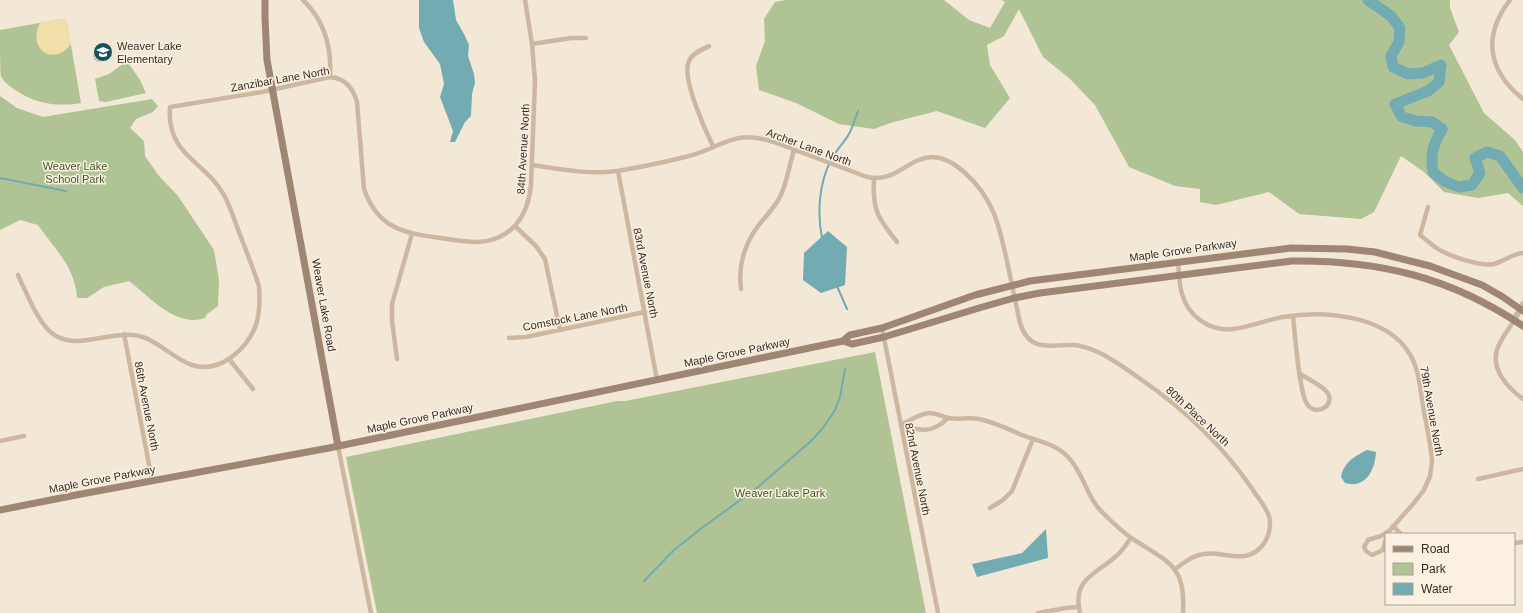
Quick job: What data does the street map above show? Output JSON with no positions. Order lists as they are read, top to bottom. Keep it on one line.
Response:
{"streets":{"main road":["Maple Grove Parkway","Weaver Lake Road"],"street":["Zanzibar Lane North","Archer Lane North","84th Avenue North","83rd Avenue North","Comstock Lane North","86th Avenue North","79th Avenue North","80th Place North","82nd Avenue North"]},"crossings":[["Zanzibar Lane North","84th Avenue North"],["Zanzibar Lane North","Weaver Lake Road"],["Archer Lane North","84th Avenue North"],["Archer Lane North","83rd Avenue North"],["Archer Lane North","80th Place North"],["Maple Grove Parkway","83rd Avenue North"],["Maple Grove Parkway","Weaver Lake Road"],["Maple Grove Parkway","86th Avenue North"],["Maple Grove Parkway","79th Avenue North"],["Maple Grove Parkway","80th Place North"],["Maple Grove Parkway","82nd Avenue North"],["83rd Avenue North","Comstock Lane North"]],"parks":["Weaver Lake School Park","Weaver Lake Park"],"places":{"school or university":["Weaver Lake Elementary"]},"legend":["Road","Park","Water"]}
